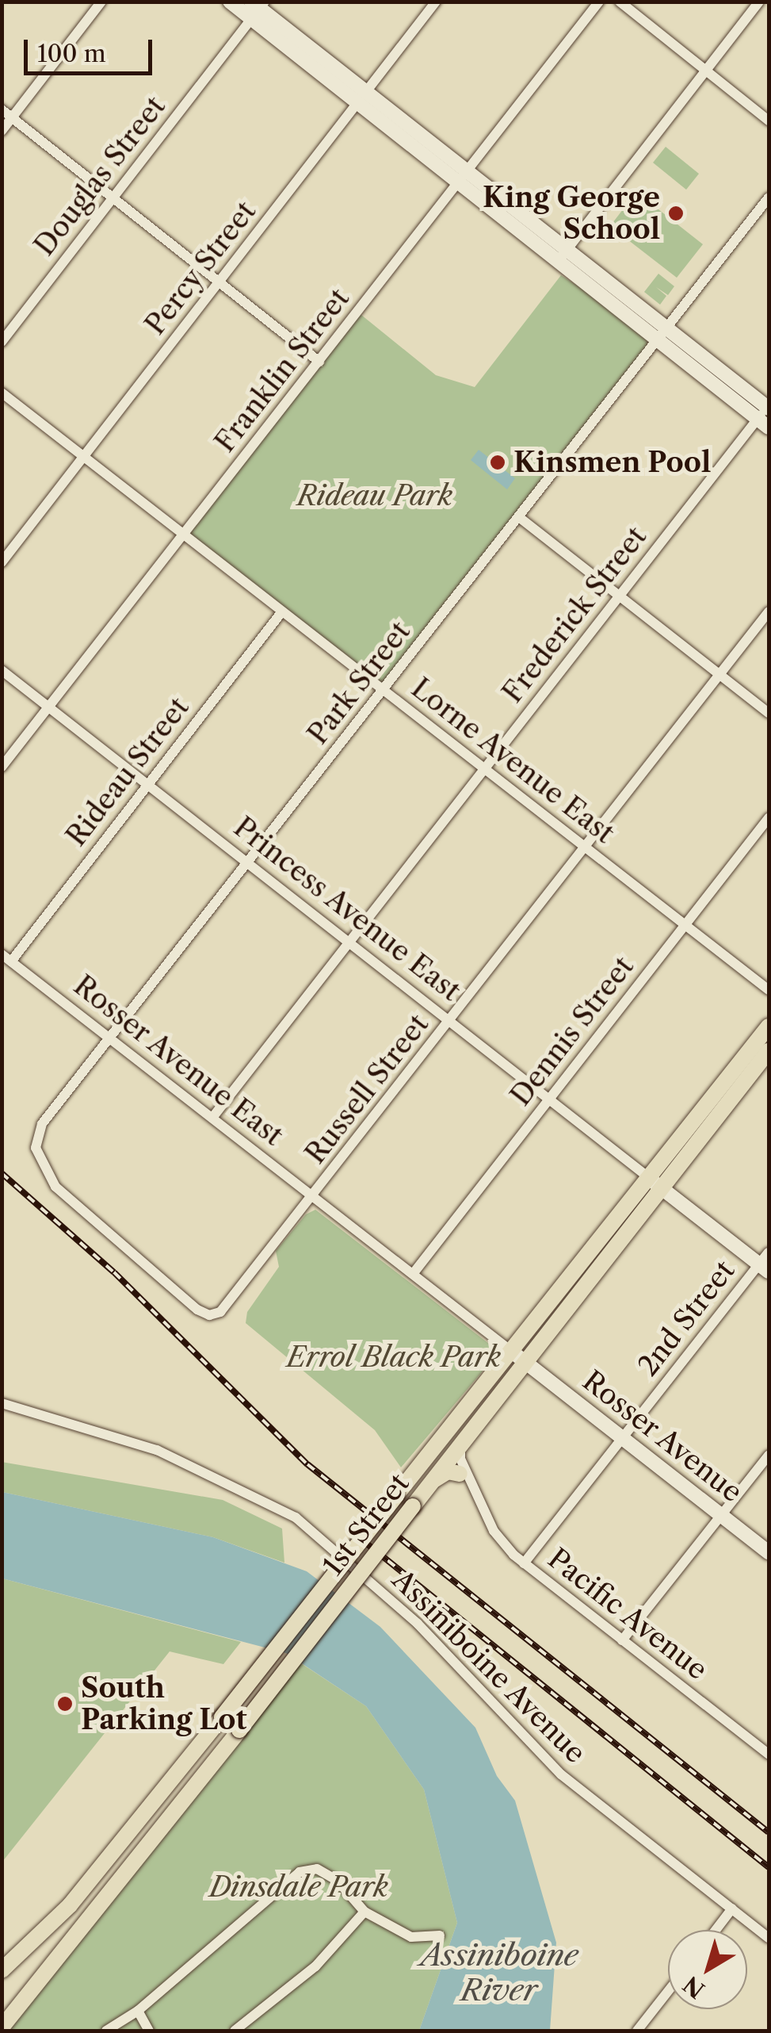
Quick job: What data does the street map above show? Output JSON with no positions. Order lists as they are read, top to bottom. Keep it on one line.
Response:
{"streets":{"main road":["Rosser Avenue","1st Street"],"street":["Douglas Street","Percy Street","Franklin Street","Frederick Street","Park Street","Lorne Avenue East","Rideau Street","Princess Avenue East","Dennis Street","Rosser Avenue East","Russell Street","2nd Street","Pacific Avenue","Assiniboine Avenue"]},"crossings":[["Percy Street","Lorne Avenue East"],["Franklin Street","Lorne Avenue East"],["Franklin Street","Princess Avenue East"],["Frederick Street","Lorne Avenue East"],["Frederick Street","Princess Avenue East"],["Frederick Street","Rosser Avenue East"],["Park Street","Lorne Avenue East"],["Park Street","Princess Avenue East"],["Park Street","Rosser Avenue East"],["Park Street","Russell Street"],["Lorne Avenue East","Rideau Street"],["Lorne Avenue East","Dennis Street"],["Lorne Avenue East","Russell Street"],["Rideau Street","Princess Avenue East"],["Rideau Street","Rosser Avenue East"],["Princess Avenue East","Dennis Street"],["Princess Avenue East","Russell Street"],["Princess Avenue East","1st Street"],["Dennis Street","Rosser Avenue East"],["Rosser Avenue East","Russell Street"],["Rosser Avenue East","Rosser Avenue"],["Rosser Avenue East","1st Street"],["2nd Street","Rosser Avenue"],["2nd Street","Pacific Avenue"],["Rosser Avenue","1st Street"],["1st Street","Pacific Avenue"]],"water":["Assiniboine River"],"parks":["Rideau Park","Errol Black Park","Dinsdale Park"],"places":["King George School","Kinsmen Pool","South Parking Lot"],"scale_bar":"100 m","north":"bottom left"}
